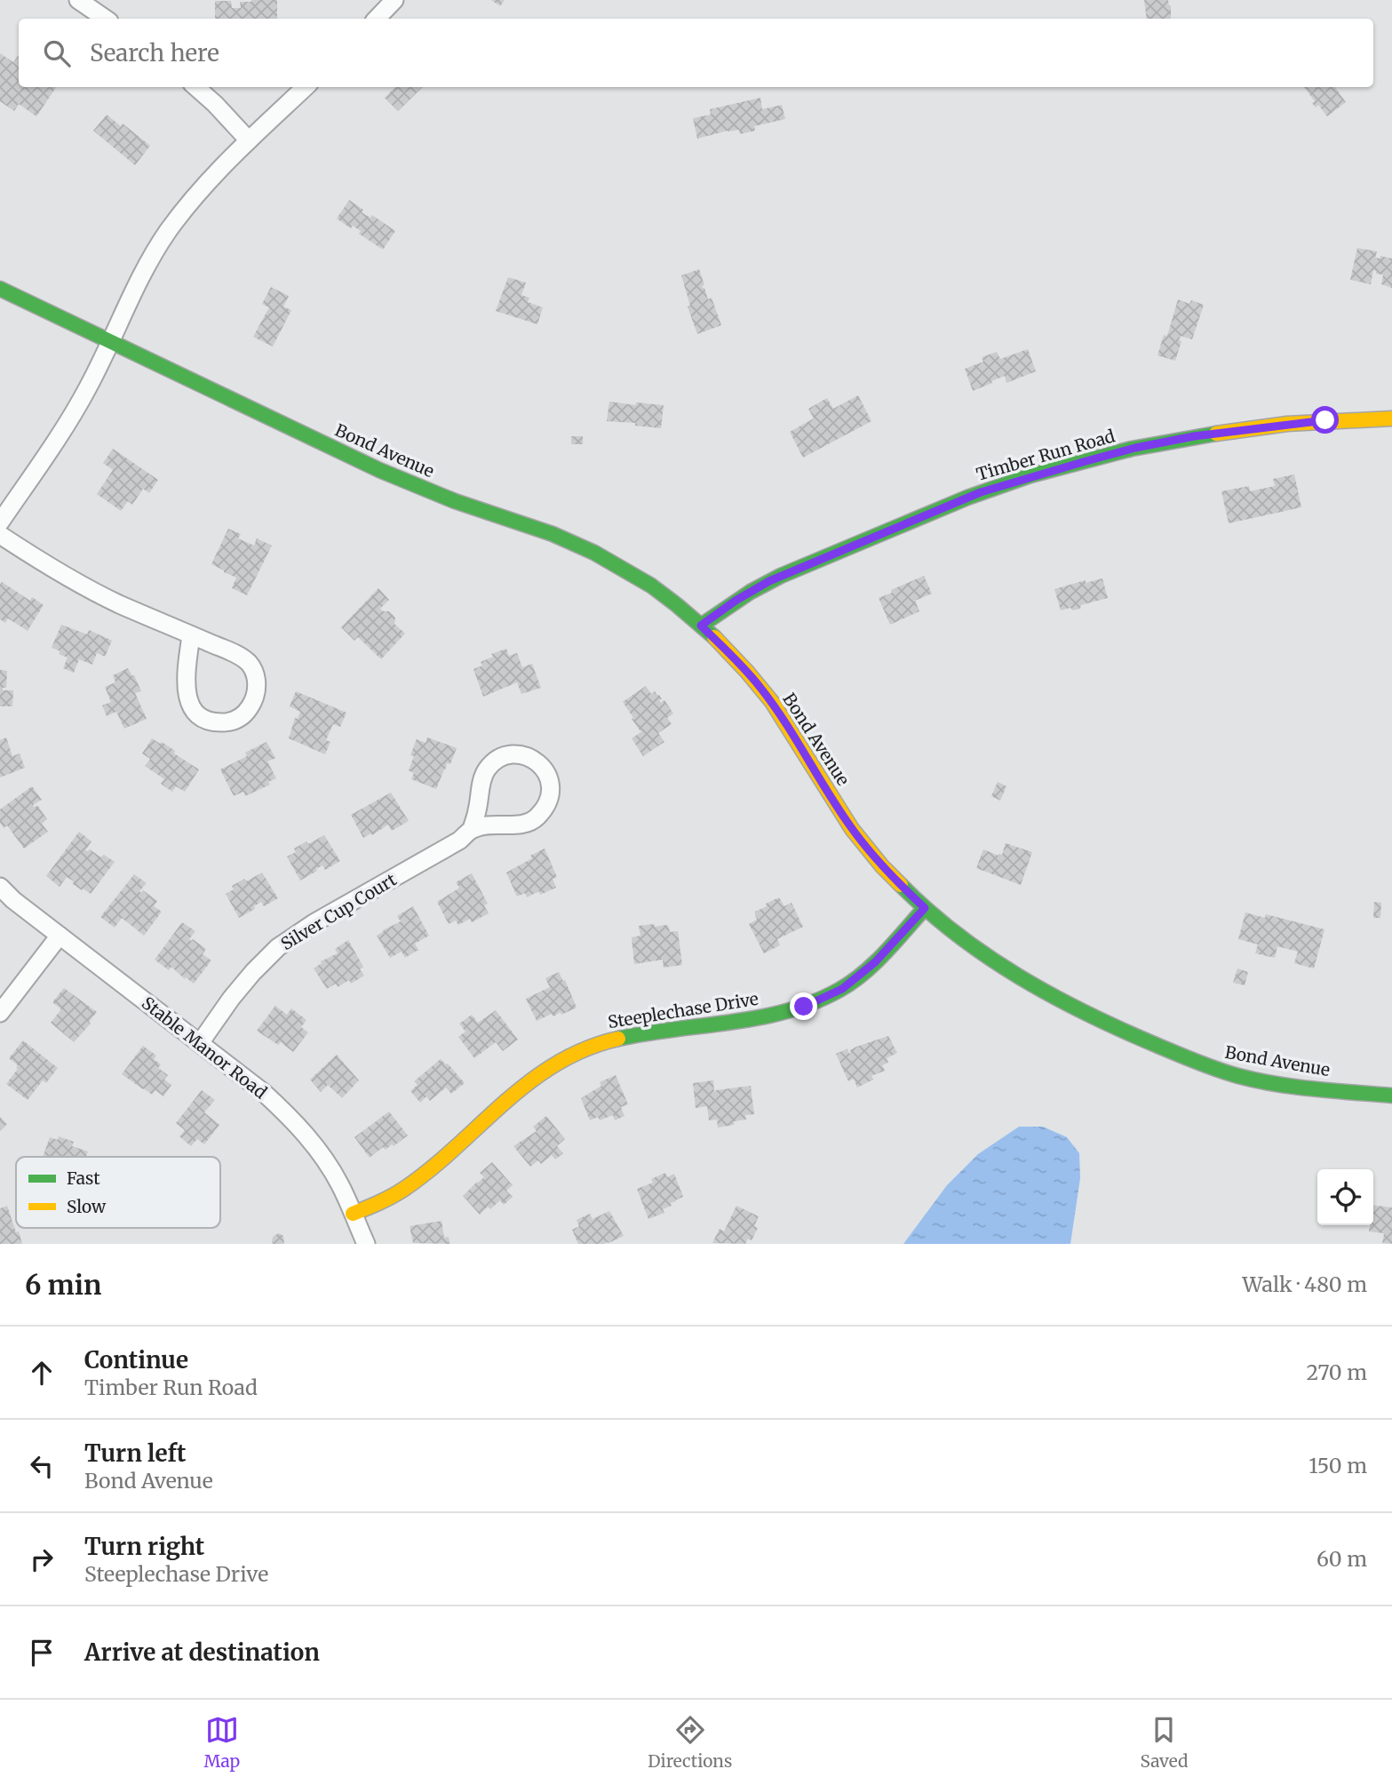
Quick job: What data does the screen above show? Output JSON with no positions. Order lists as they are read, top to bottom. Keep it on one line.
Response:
{"streets":{"street":["Bond Avenue","Timber Run Road","Silver Cup Court","Steeplechase Drive","Stable Manor Road"]},"crossings":[["Bond Avenue","Timber Run Road"],["Bond Avenue","Steeplechase Drive"],["Silver Cup Court","Stable Manor Road"],["Steeplechase Drive","Stable Manor Road"]],"legend":["Fast","Slow"],"page":{"search":"Search here","heading":["6 min","Walk · 480 m"],"list":[["Continue","Timber Run Road","270 m"],["Turn left","Bond Avenue","150 m"],["Turn right","Steeplechase Drive","60 m"],"Arrive at destination"],"nav":["Map","Directions","Saved"]}}
